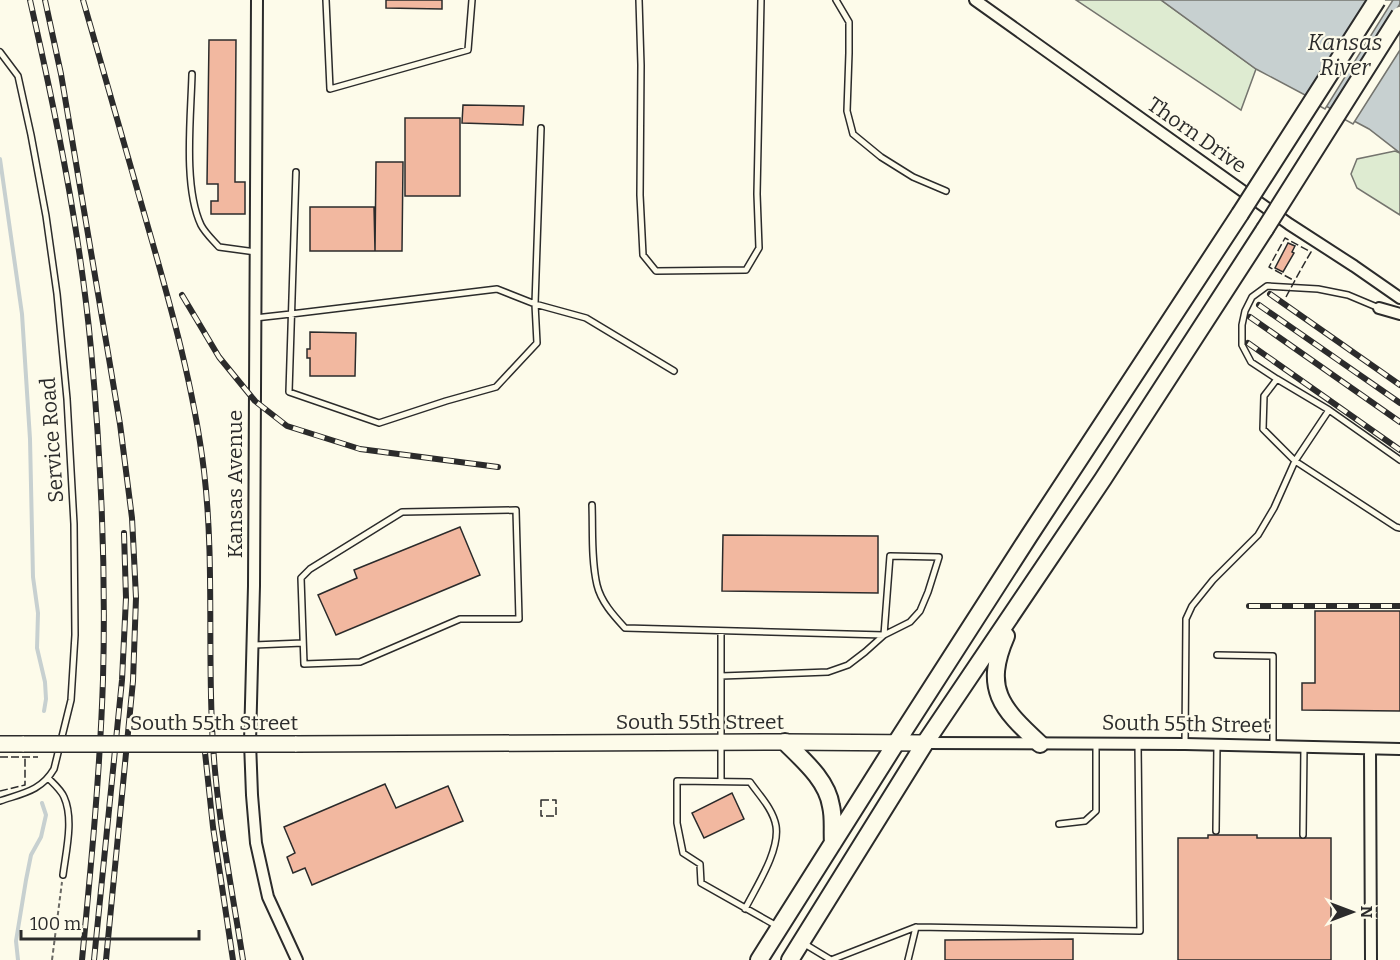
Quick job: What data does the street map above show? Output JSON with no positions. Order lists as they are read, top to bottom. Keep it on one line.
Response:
{"streets":{"main road":["South 55th Street"],"street":["Thorn Drive","Kansas Avenue"],"lane":["Service Road"]},"water":["Kansas River"],"scale_bar":"100 m","north":"right"}
